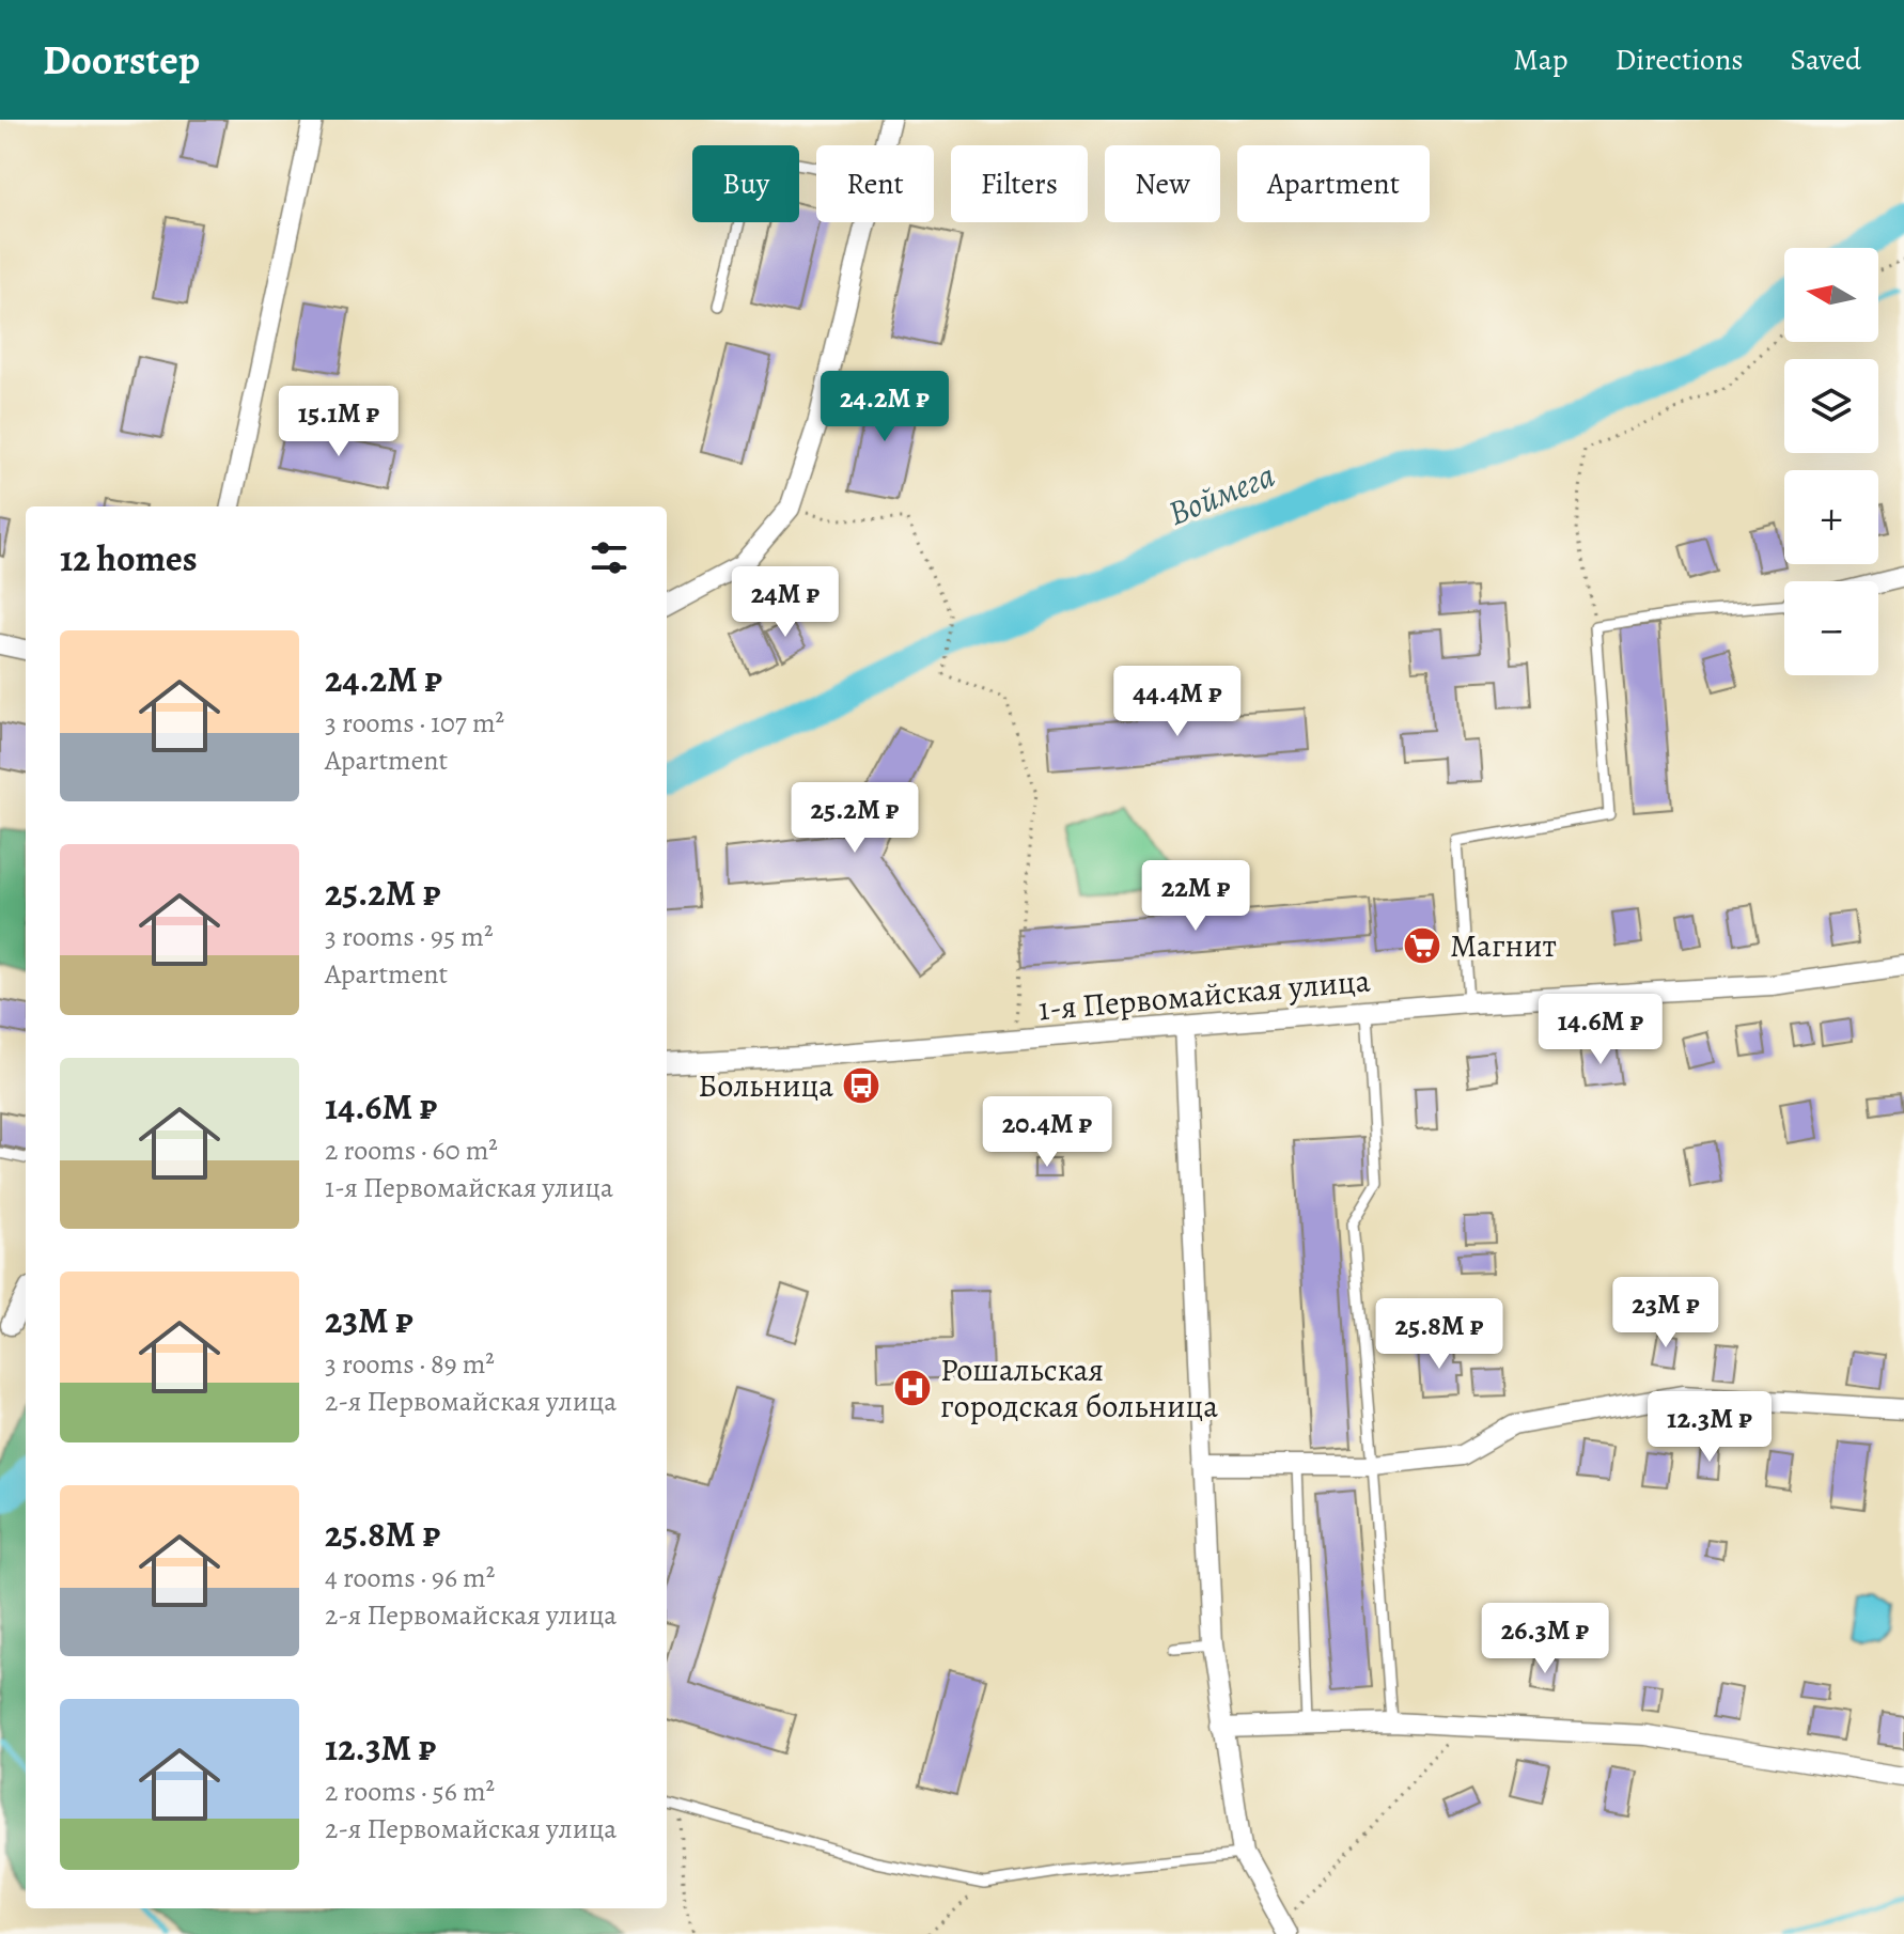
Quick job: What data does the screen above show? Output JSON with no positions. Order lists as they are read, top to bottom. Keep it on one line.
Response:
{"streets":{"street":["1-я Первомайская улица"]},"water":["Воймега"],"places":{"supermarket":["Магнит"],"bus stop":["Больница"],"hospital":["Рошальская городская больница"]},"north":"left","page":{"header":"Doorstep","nav":["Map","Directions","Saved"],"chip":["Buy","Rent","Filters","New","Apartment"],"map_buttons":["+","−"],"price":["24.2M ₽","15.1M ₽","24M ₽","44.4M ₽","25.2M ₽","22M ₽","14.6M ₽","20.4M ₽","23M ₽","25.8M ₽","12.3M ₽","26.3M ₽"],"heading":"12 homes","list":[{"name":"24.2M ₽","note":"3 rooms · 107 m² · Apartment"},{"name":"25.2M ₽","note":"3 rooms · 95 m² · Apartment"},{"name":"14.6M ₽","note":"2 rooms · 60 m² · 1-я Первомайская улица"},{"name":"23M ₽","note":"3 rooms · 89 m² · 2-я Первомайская улица"},{"name":"25.8M ₽","note":"4 rooms · 96 m² · 2-я Первомайская улица"},{"name":"12.3M ₽","note":"2 rooms · 56 m² · 2-я Первомайская улица"}]}}
